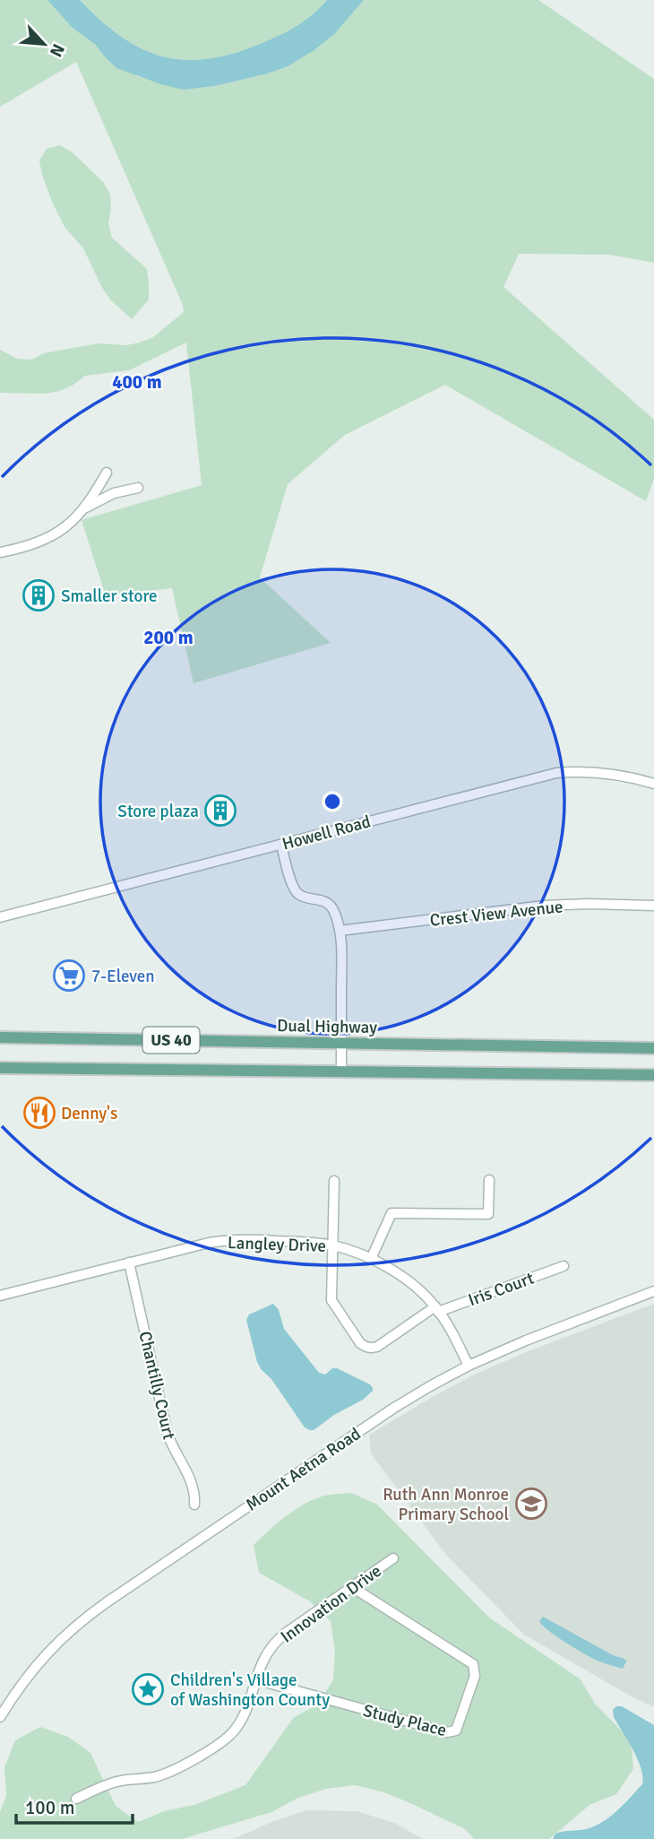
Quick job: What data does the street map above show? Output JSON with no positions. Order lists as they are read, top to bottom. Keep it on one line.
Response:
{"streets":{"main road":["Dual Highway","US 40"],"street":["Howell Road","Crest View Avenue","Langley Drive","Iris Court","Chantilly Court","Mount Aetna Road","Innovation Drive","Study Place"]},"crossings":[["Langley Drive","Iris Court"],["Langley Drive","Chantilly Court"],["Langley Drive","Mount Aetna Road"],["Innovation Drive","Study Place"]],"places":{"building":["Smaller store","Store plaza"],"supermarket":["7-Eleven"],"restaurant":["Denny's"],"school or university":["Ruth Ann Monroe Primary School"],"place":["Children's Village of Washington County"]},"scale_bar":"100 m","north":"bottom right","rings":["400 m","200 m"]}
